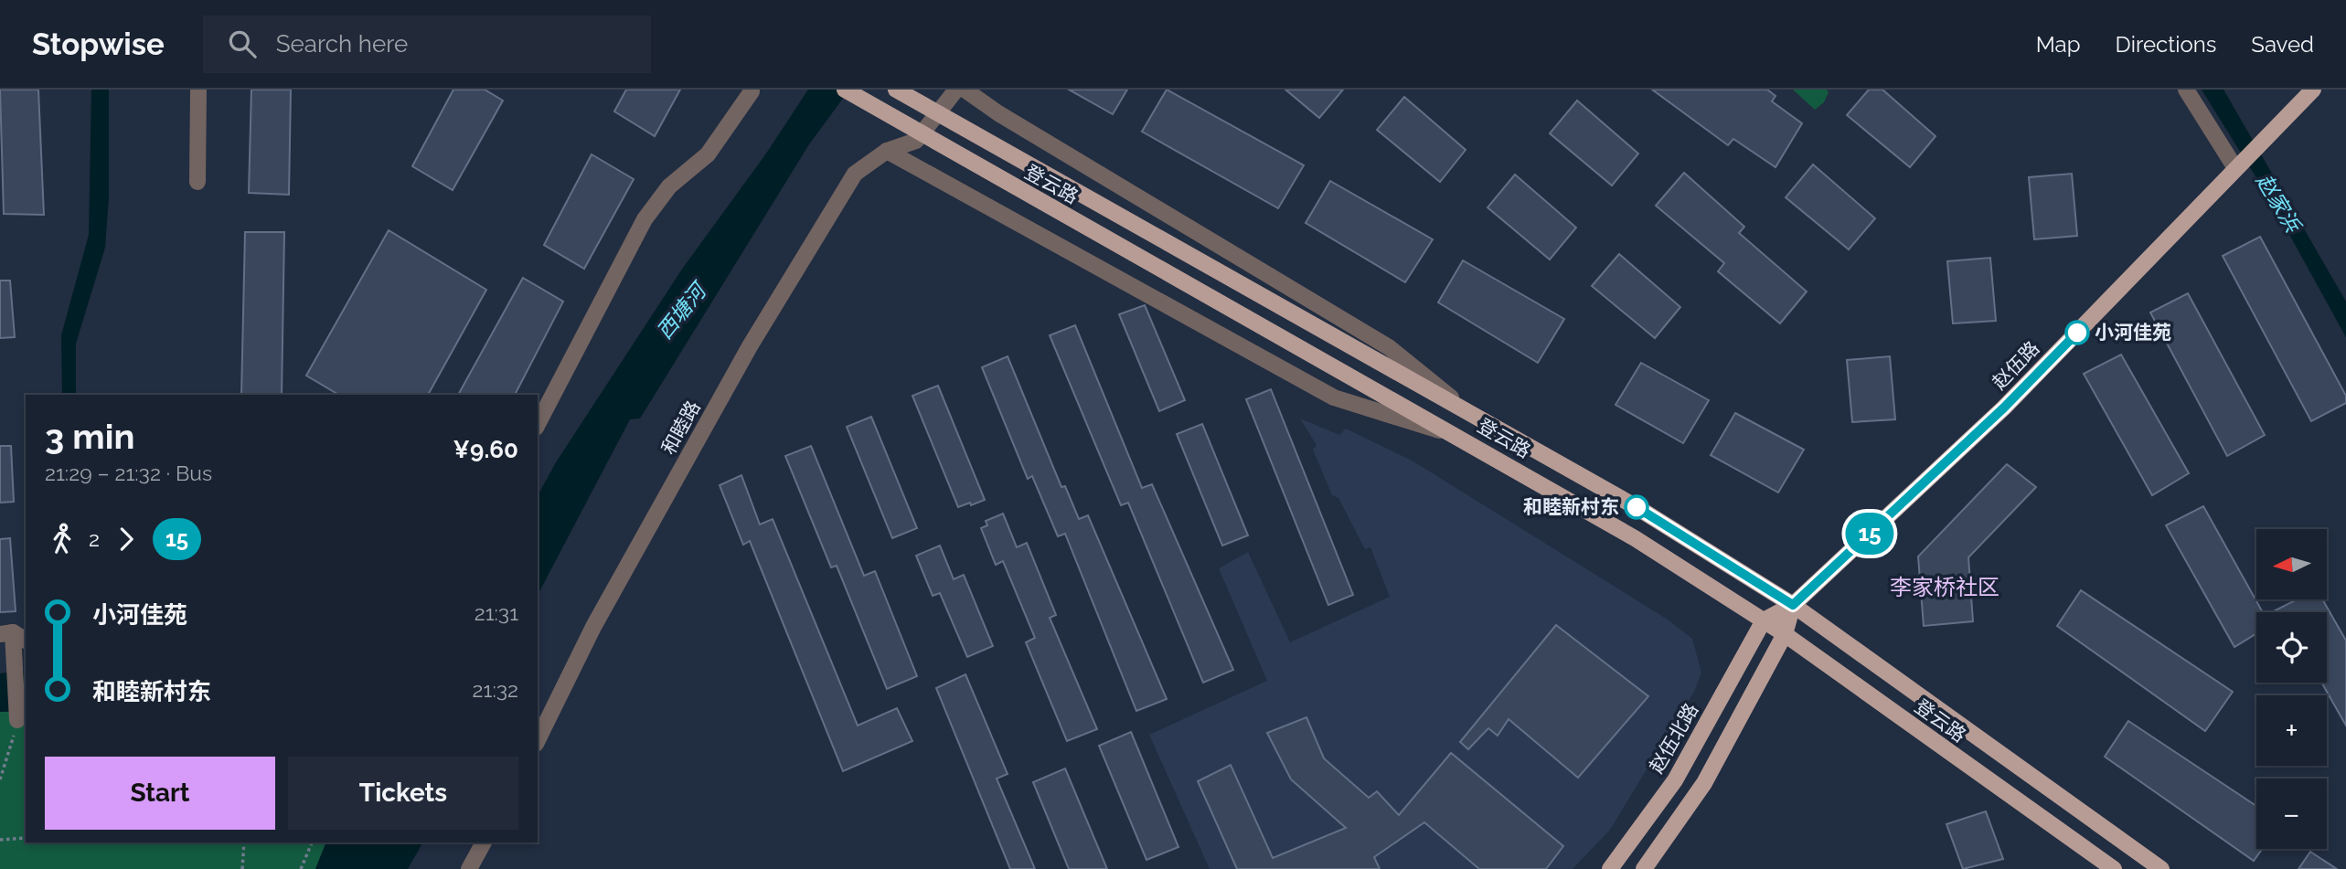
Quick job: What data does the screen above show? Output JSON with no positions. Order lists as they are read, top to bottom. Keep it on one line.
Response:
{"streets":{"main road":["登云路","赵伍路","赵伍北路"],"street":["和睦路"]},"crossings":[["登云路","赵伍路"],["登云路","赵伍北路"],["赵伍路","赵伍北路"]],"districts":["李家桥社区"],"water":["赵家浜","西塘河"],"places":["小河佳苑","和睦新村东"],"lines":["bus line 15"],"north":"left","page":{"header":"Stopwise","search":"Search here","nav":["Map","Directions","Saved"],"on_map":"15","heading":["3 min","21:29 – 21:32 · Bus","¥9.60"],"legs":["2","15"],"map_buttons":["+","−"],"list":[{"name":"小河佳苑","value":"21:31"},{"name":"和睦新村东","value":"21:32"}],"buttons":["Start","Tickets"]}}
